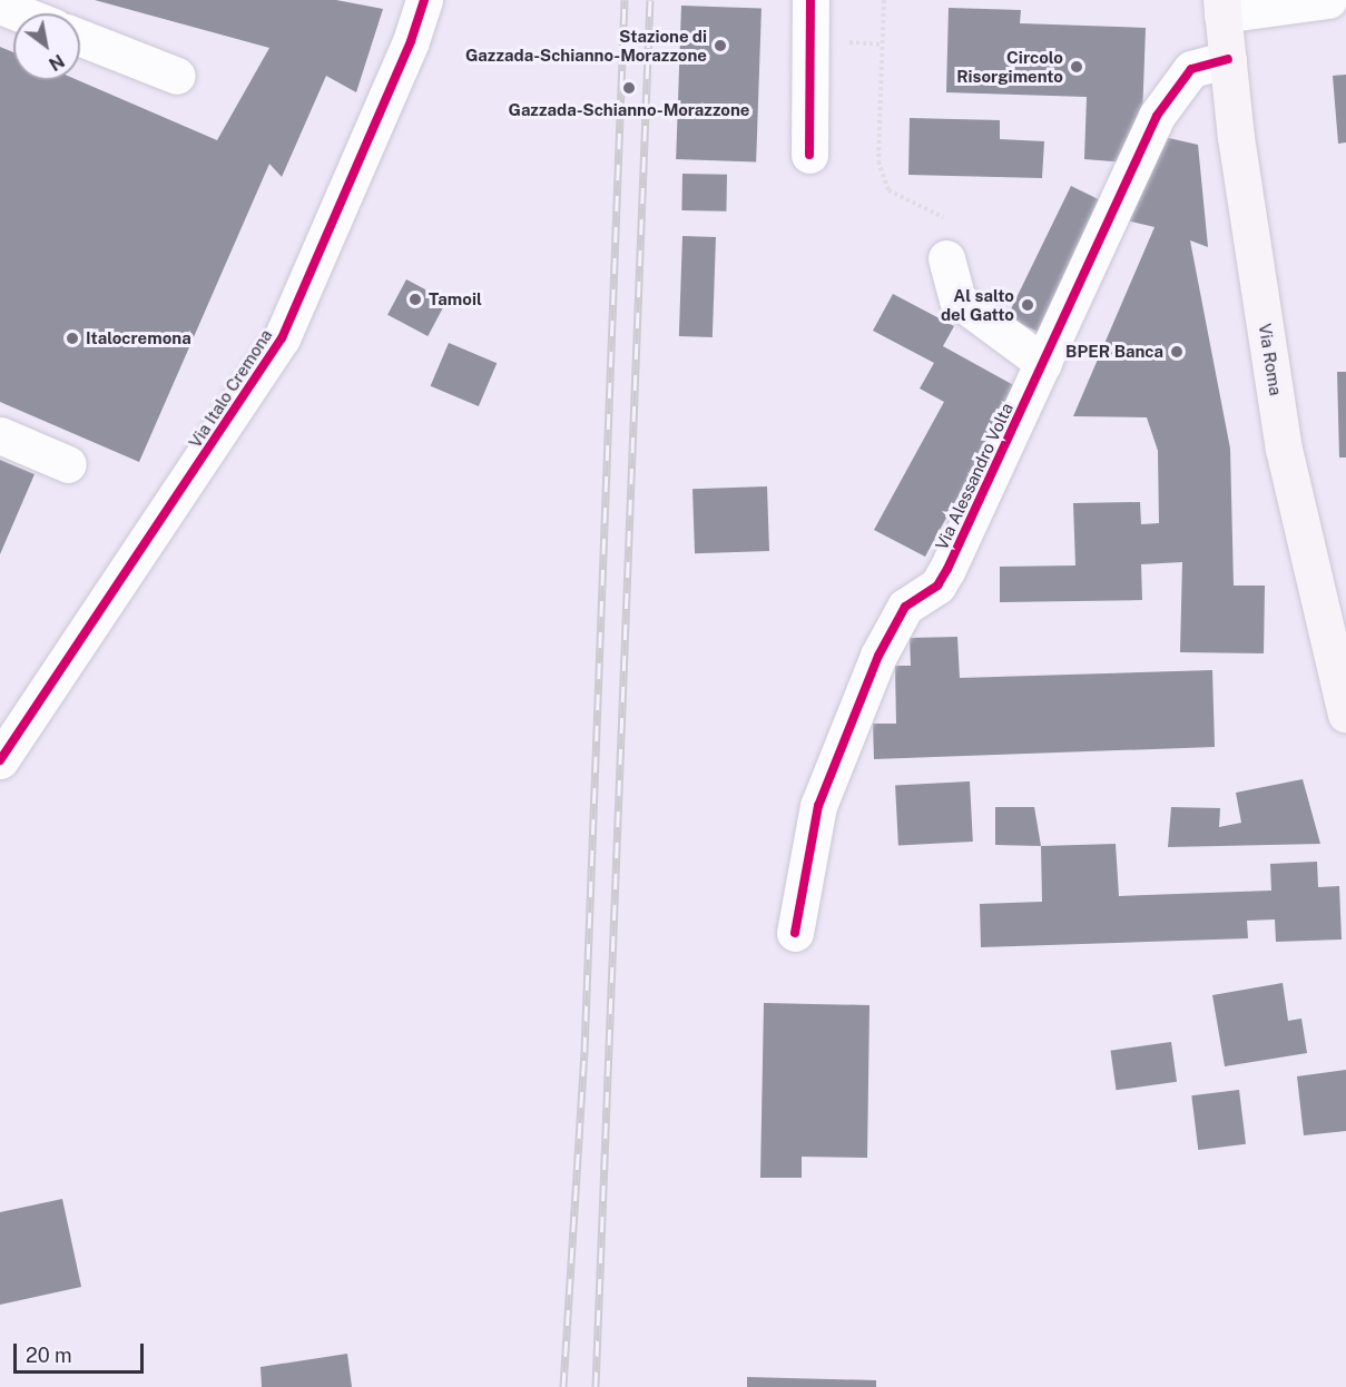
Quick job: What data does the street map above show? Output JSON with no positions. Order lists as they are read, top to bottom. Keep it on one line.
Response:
{"streets":{"main road":["Via Roma"],"street":["Via Italo Cremona","Via Alessandro Volta"]},"crossings":[["Via Roma","Via Alessandro Volta"]],"places":["Stazione di Gazzada-Schianno-Morazzone","Circolo Risorgimento","Gazzada-Schianno-Morazzone","Tamoil","Al salto del Gatto","Italocremona","BPER Banca"],"scale_bar":"20 m","north":"bottom right"}
